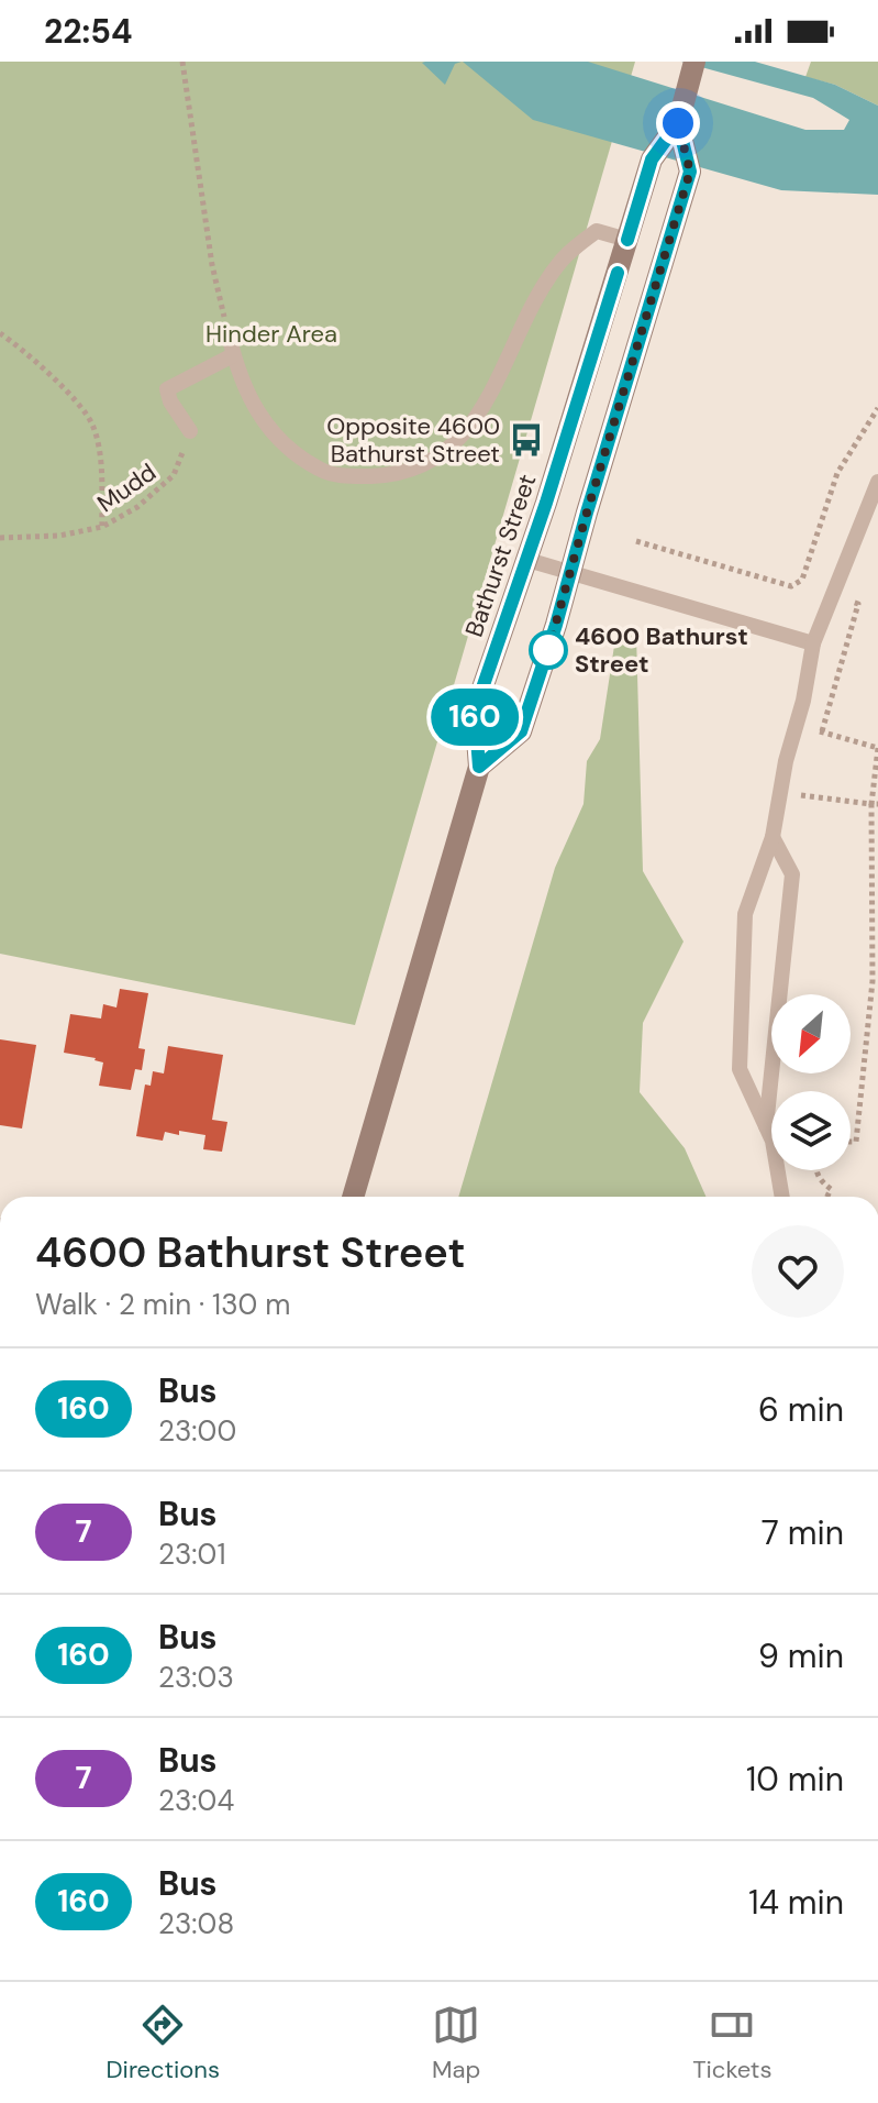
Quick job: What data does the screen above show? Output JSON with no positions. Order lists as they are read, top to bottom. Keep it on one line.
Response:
{"streets":{"main road":["Bathurst Street"],"path":["Mudd"]},"parks":["Hinder Area"],"places":{"bus stop":["Opposite 4600 Bathurst Street"],"other":["4600 Bathurst Street"]},"lines":["bus line 160"],"north":"bottom left","page":{"status":"22:54","on_map":"160","heading":["4600 Bathurst Street","Walk · 2 min · 130 m"],"list":[{"mark":"160","name":"Bus","note":"23:00","value":"6 min"},{"mark":"7","name":"Bus","note":"23:01","value":"7 min"},{"mark":"160","name":"Bus","note":"23:03","value":"9 min"},{"mark":"7","name":"Bus","note":"23:04","value":"10 min"},{"mark":"160","name":"Bus","note":"23:08","value":"14 min"}],"tabs":["Directions","Map","Tickets"]}}
